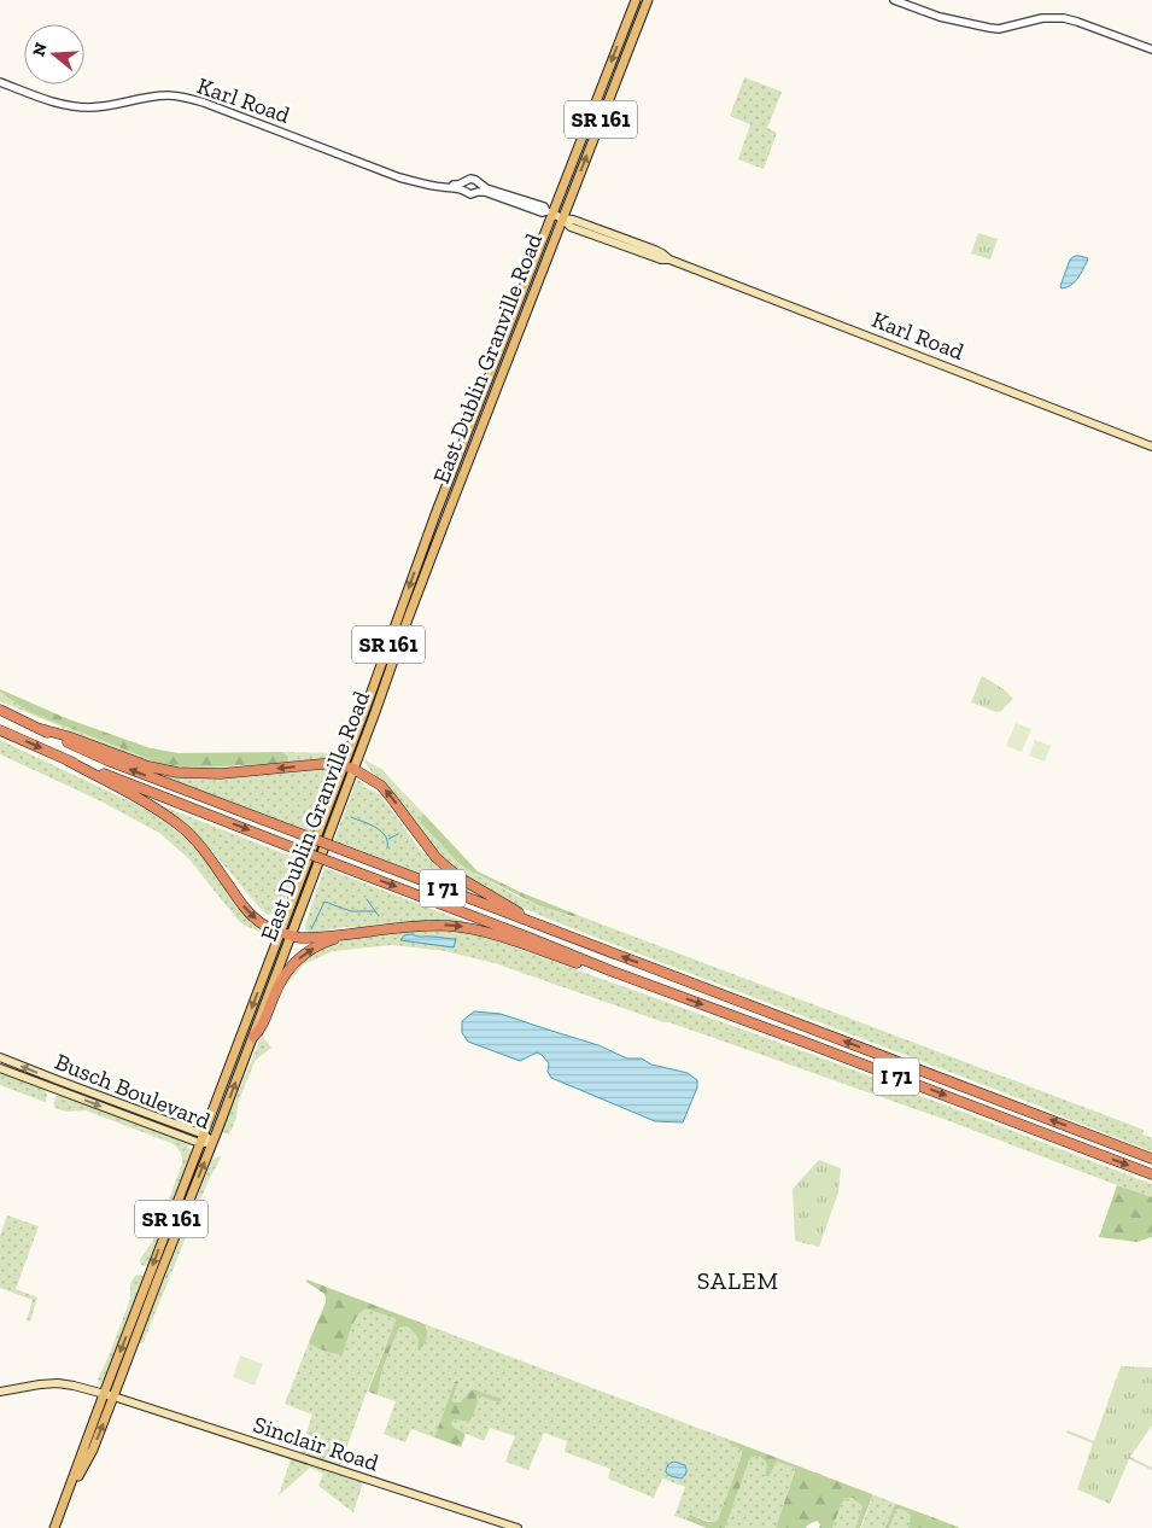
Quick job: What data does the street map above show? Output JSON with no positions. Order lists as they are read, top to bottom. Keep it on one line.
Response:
{"streets":{"highway":["I 71"],"main road":["Karl Road","SR 161","East Dublin Granville Road","Busch Boulevard","Sinclair Road"]},"crossings":[["Karl Road","East Dublin Granville Road"],["East Dublin Granville Road","Busch Boulevard"],["East Dublin Granville Road","Sinclair Road"]],"districts":["SALEM"],"north":"left"}
